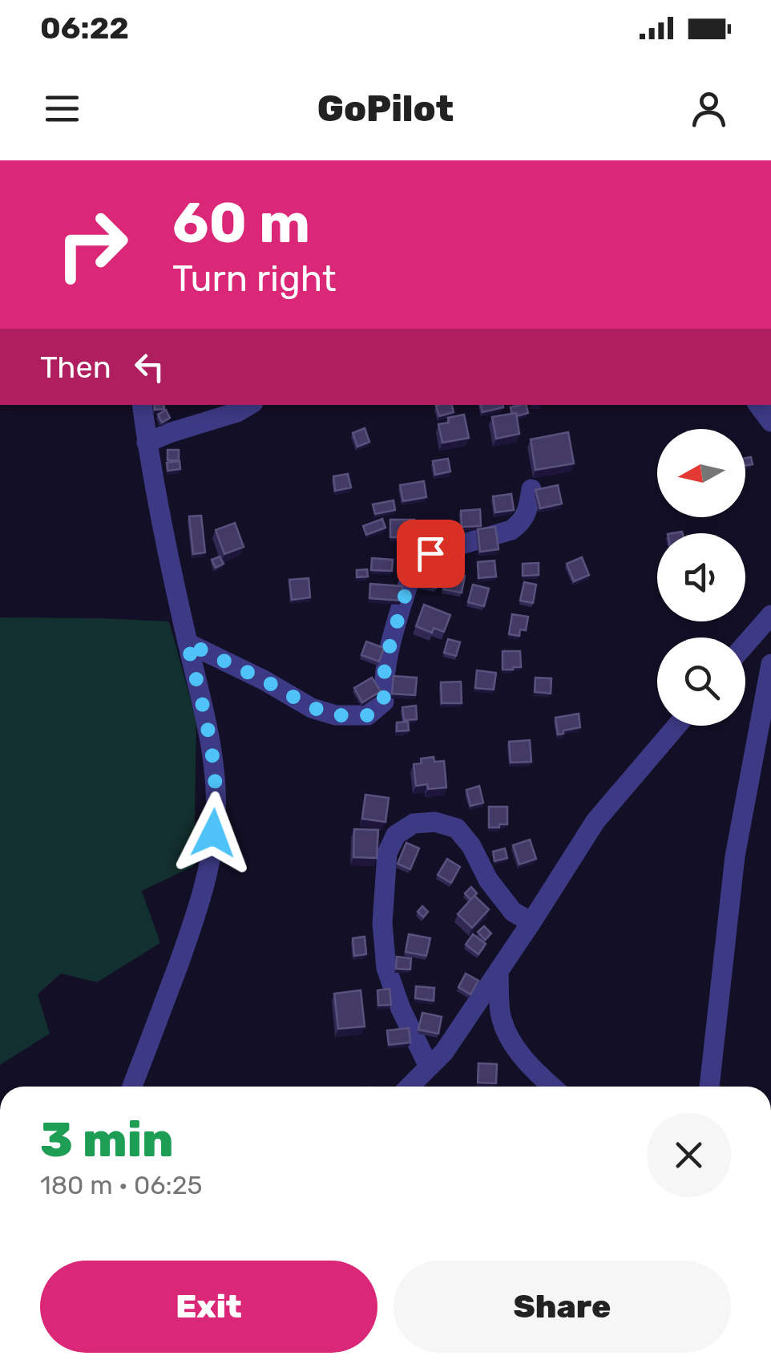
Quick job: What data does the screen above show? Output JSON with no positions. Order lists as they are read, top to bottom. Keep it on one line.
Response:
{"north":"left","page":{"status":"06:22","header":"GoPilot","turn":["60 m","Turn right"],"then":"Then","heading":["3 min","180 m · 06:25"],"buttons":["Exit","Share"]}}
